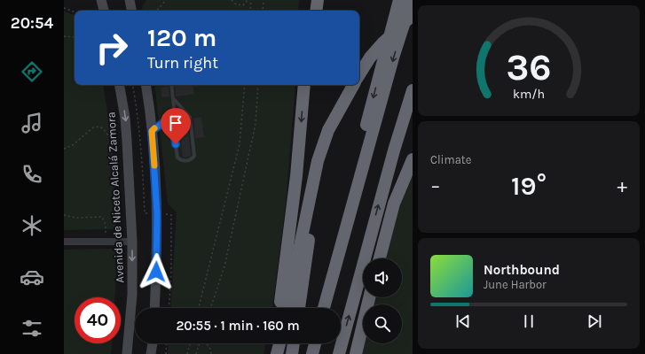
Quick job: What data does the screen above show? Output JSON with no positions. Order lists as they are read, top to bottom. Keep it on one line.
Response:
{"streets":{"street":["Avenida de Niceto Alcalá Zamora"]},"page":{"tabs":"20:54","turn":["120 m","Turn right"],"tile":"Climate","heat":["−","19°","+"],"song":["Northbound","June Harbor"],"limit":"40","trip":"20:55 · 1 min · 160 m","gauge":["36","km/h"]}}
